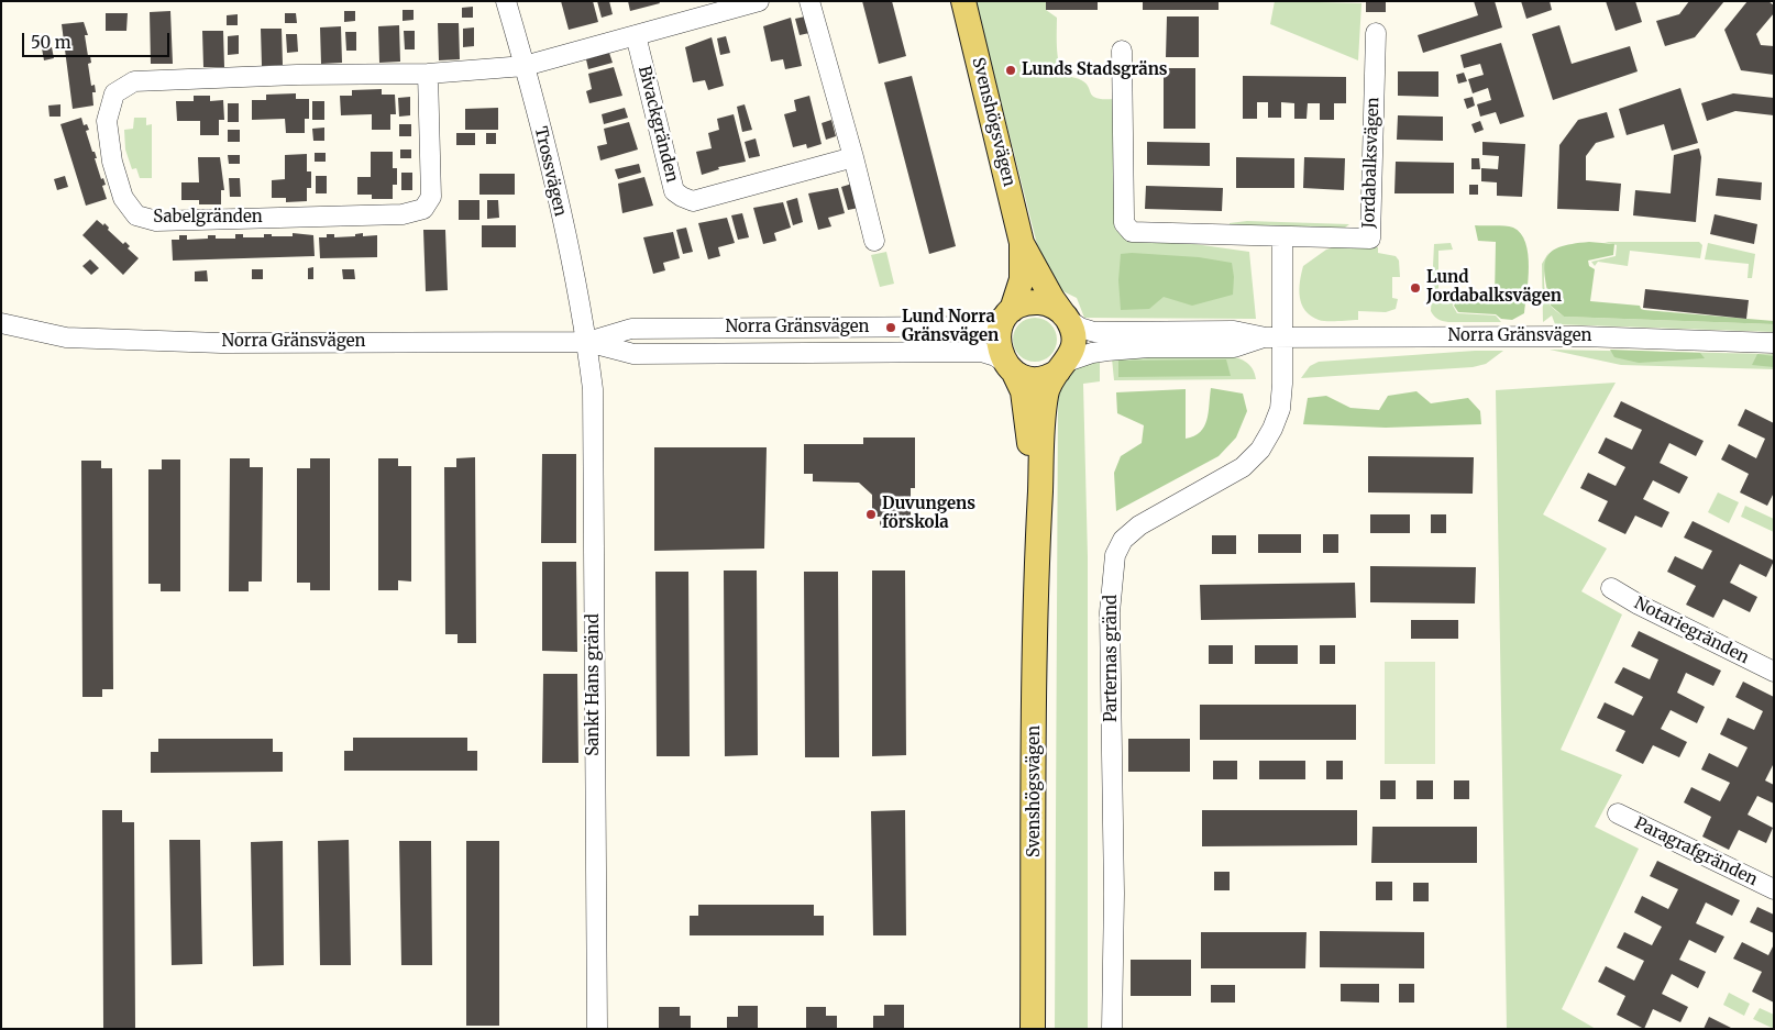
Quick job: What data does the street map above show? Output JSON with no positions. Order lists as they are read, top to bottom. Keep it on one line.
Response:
{"streets":{"main road":["Svenshögsvägen"],"street":["Bivackgränden","Jordabalksvägen","Trossvägen","Sabelgränden","Norra Gränsvägen","Notariegränden","Parternas gränd","Sankt Hans gränd","Paragrafgränden"]},"crossings":[["Svenshögsvägen","Norra Gränsvägen"],["Trossvägen","Sabelgränden"],["Trossvägen","Norra Gränsvägen"],["Trossvägen","Sankt Hans gränd"],["Norra Gränsvägen","Parternas gränd"],["Norra Gränsvägen","Sankt Hans gränd"]],"places":["Lunds Stadsgräns","Lund Jordabalksvägen","Lund Norra Gränsvägen","Duvungens förskola"],"scale_bar":"50 m"}
